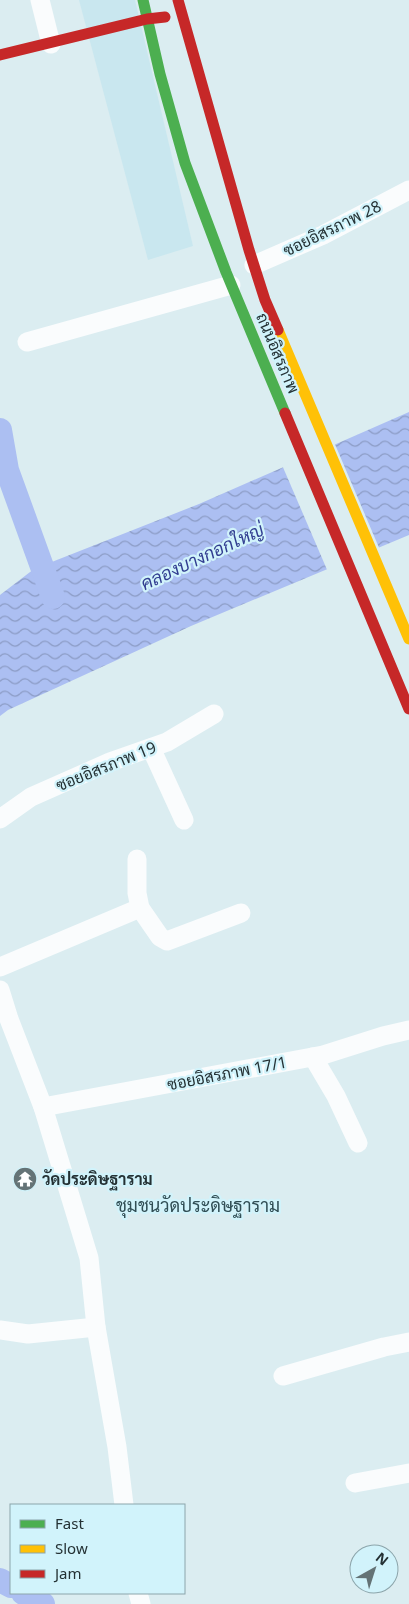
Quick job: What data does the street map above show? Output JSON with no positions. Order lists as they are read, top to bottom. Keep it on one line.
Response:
{"streets":{"main road":["ถนนอิสรภาพ"],"street":["ซอยอิสรภาพ 28","ซอยอิสรภาพ 19","ซอยอิสรภาพ 17/1"]},"districts":["ชุมชนวัดประดิษฐาราม"],"water":["คลองบางกอกใหญ่"],"places":{"temple":["วัดประดิษฐาราม"]},"legend":["Fast","Slow","Jam"],"north":"top right"}
